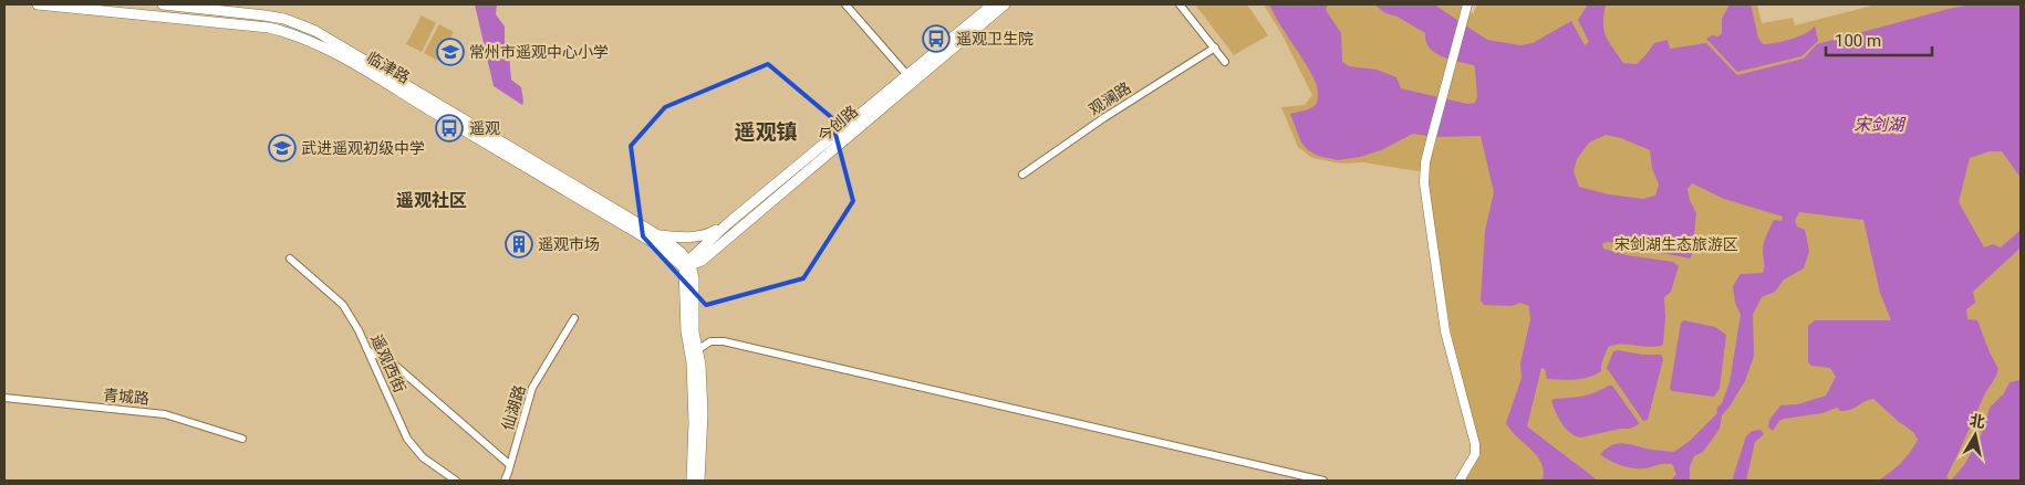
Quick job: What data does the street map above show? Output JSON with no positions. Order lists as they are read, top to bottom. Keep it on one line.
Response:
{"streets":{"main road":["临津路","今创路"],"street":["观澜路","遥观西街","青城路","仙湖路"]},"crossings":[["临津路","今创路"]],"districts":["遥观镇","遥观社区"],"water":["宋剑湖"],"parks":["宋剑湖生态旅游区"],"places":{"bus stop":["遥观卫生院","遥观"],"school or university":["常州市遥观中心小学","武进遥观初级中学"],"building":["遥观市场"]},"scale_bar":"100 m","north":"top"}
